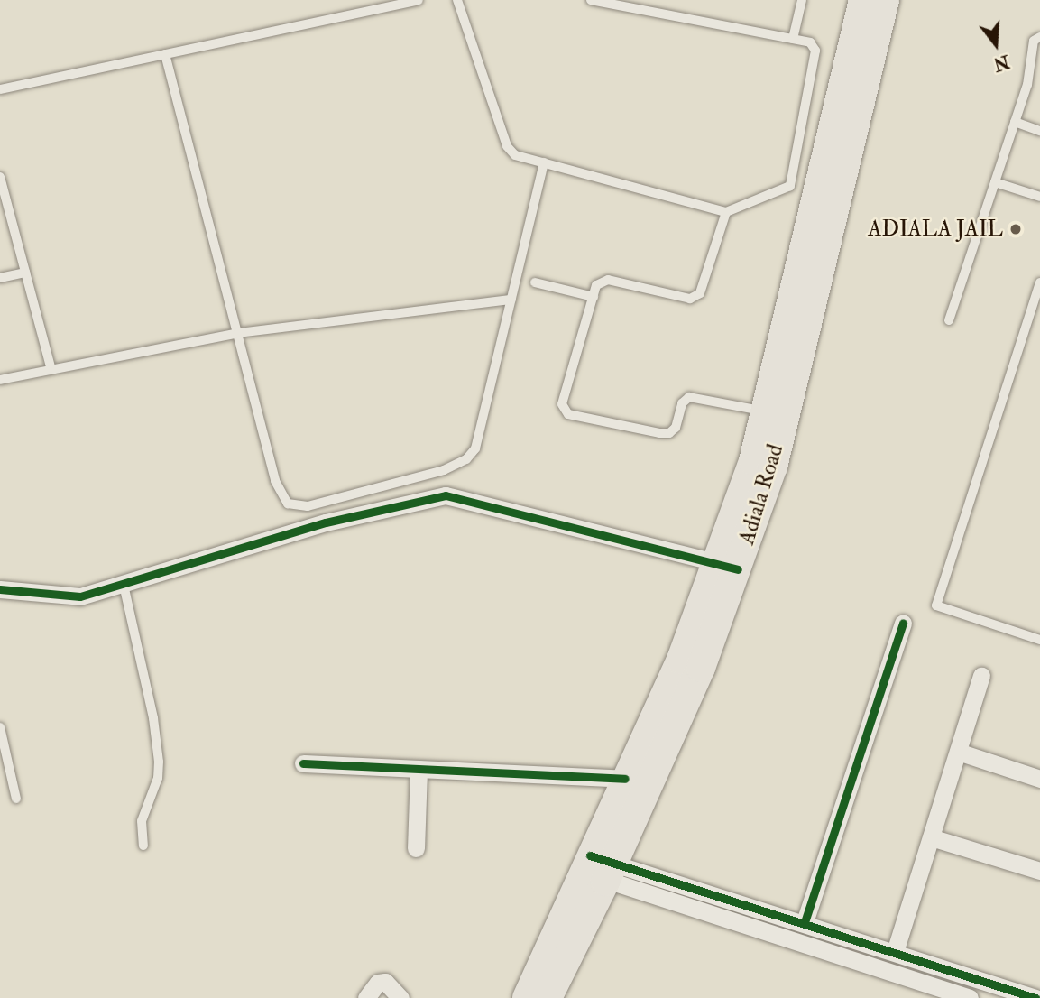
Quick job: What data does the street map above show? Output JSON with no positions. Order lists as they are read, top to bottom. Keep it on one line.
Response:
{"streets":{"main road":["Adiala Road"]},"places":["ADIALA JAIL"],"north":"bottom"}
